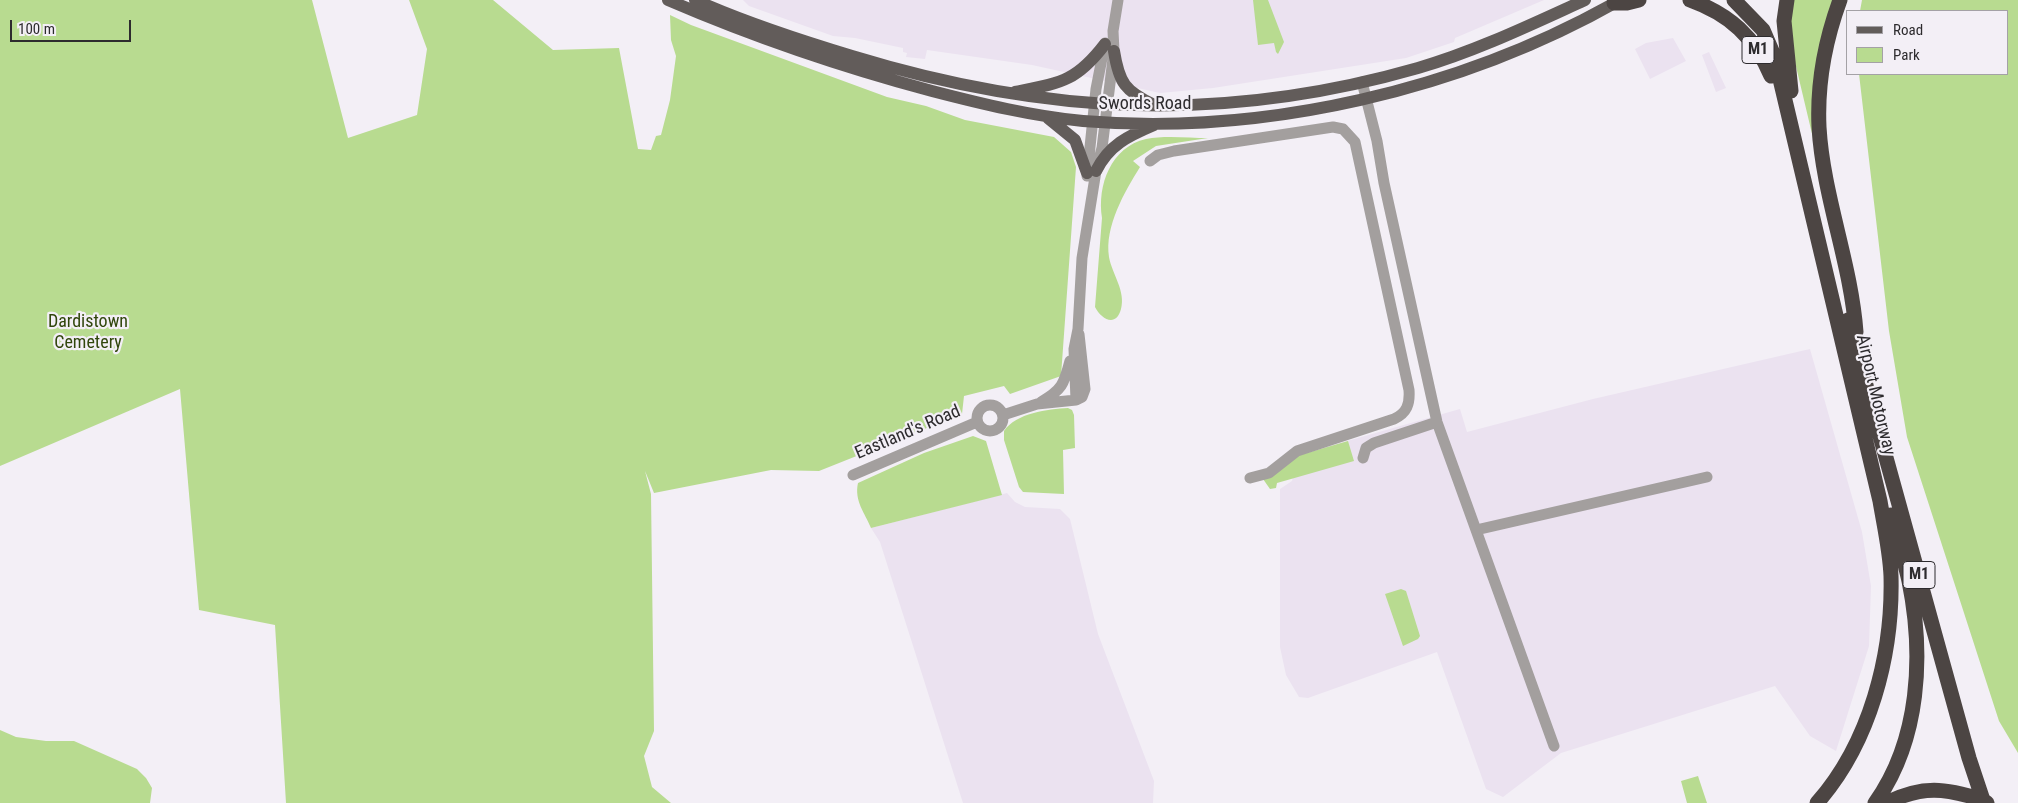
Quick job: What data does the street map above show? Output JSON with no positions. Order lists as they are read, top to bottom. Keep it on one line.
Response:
{"streets":{"highway":["M1","Airport Motorway"],"main road":["Swords Road"],"street":["Eastland's Road"]},"crossings":[["M1","Airport Motorway"]],"parks":["Dardistown Cemetery"],"legend":["Road","Park"],"scale_bar":"100 m"}
